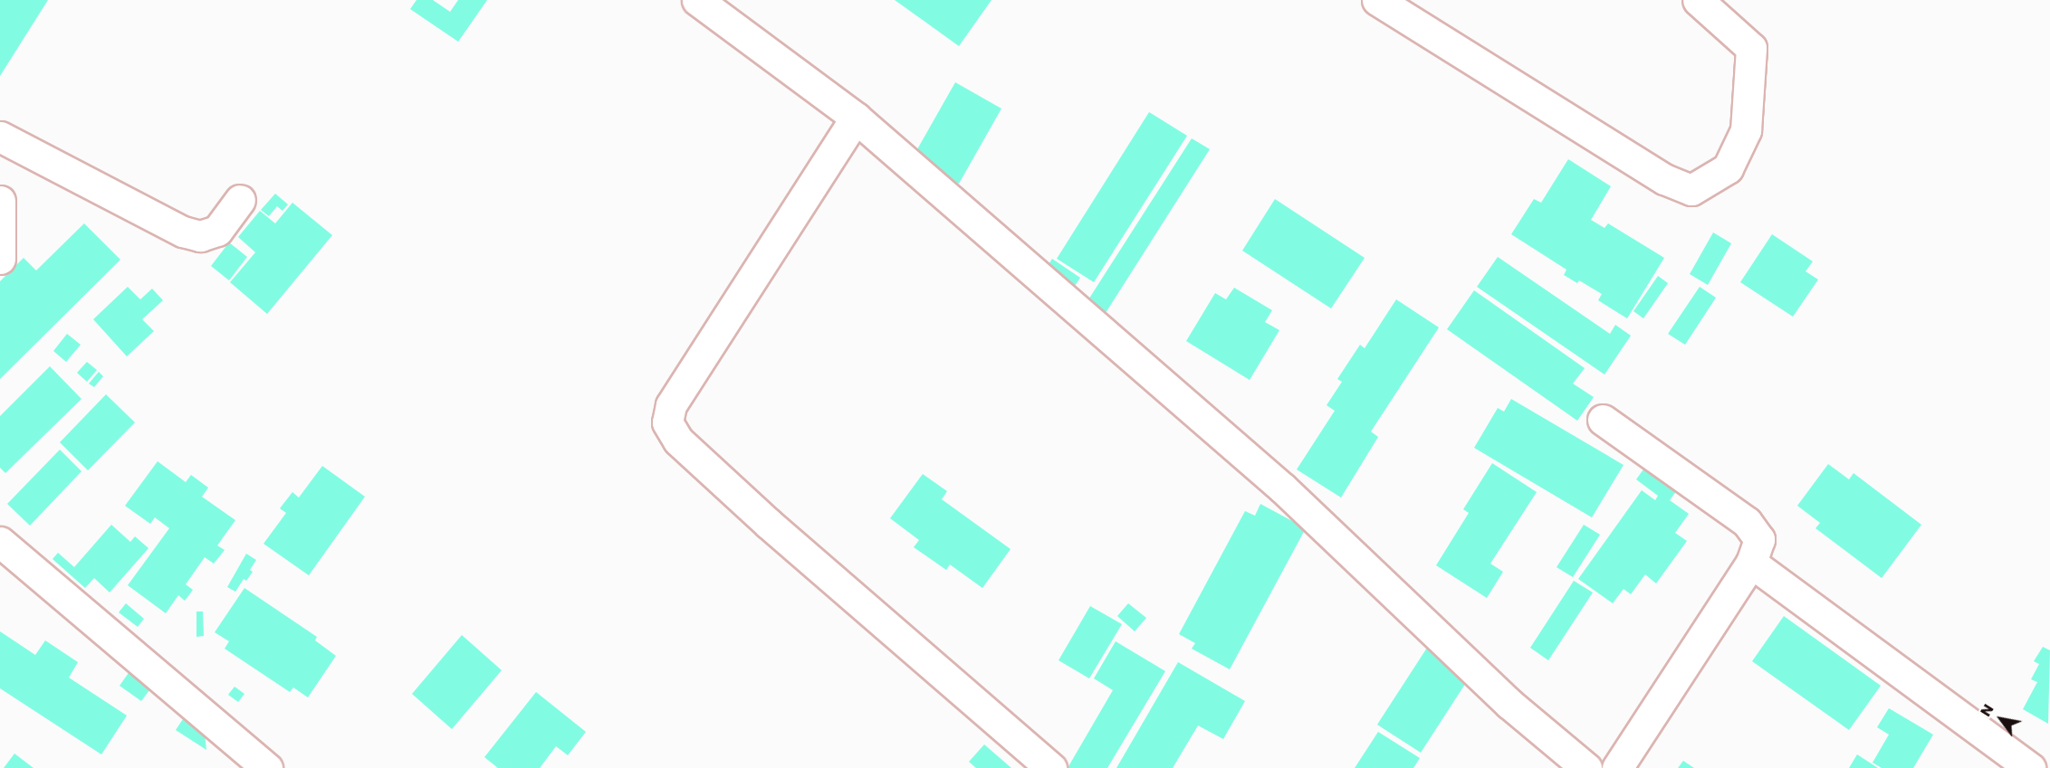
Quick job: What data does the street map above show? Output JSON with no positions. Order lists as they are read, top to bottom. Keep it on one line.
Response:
{"north":"top left"}
